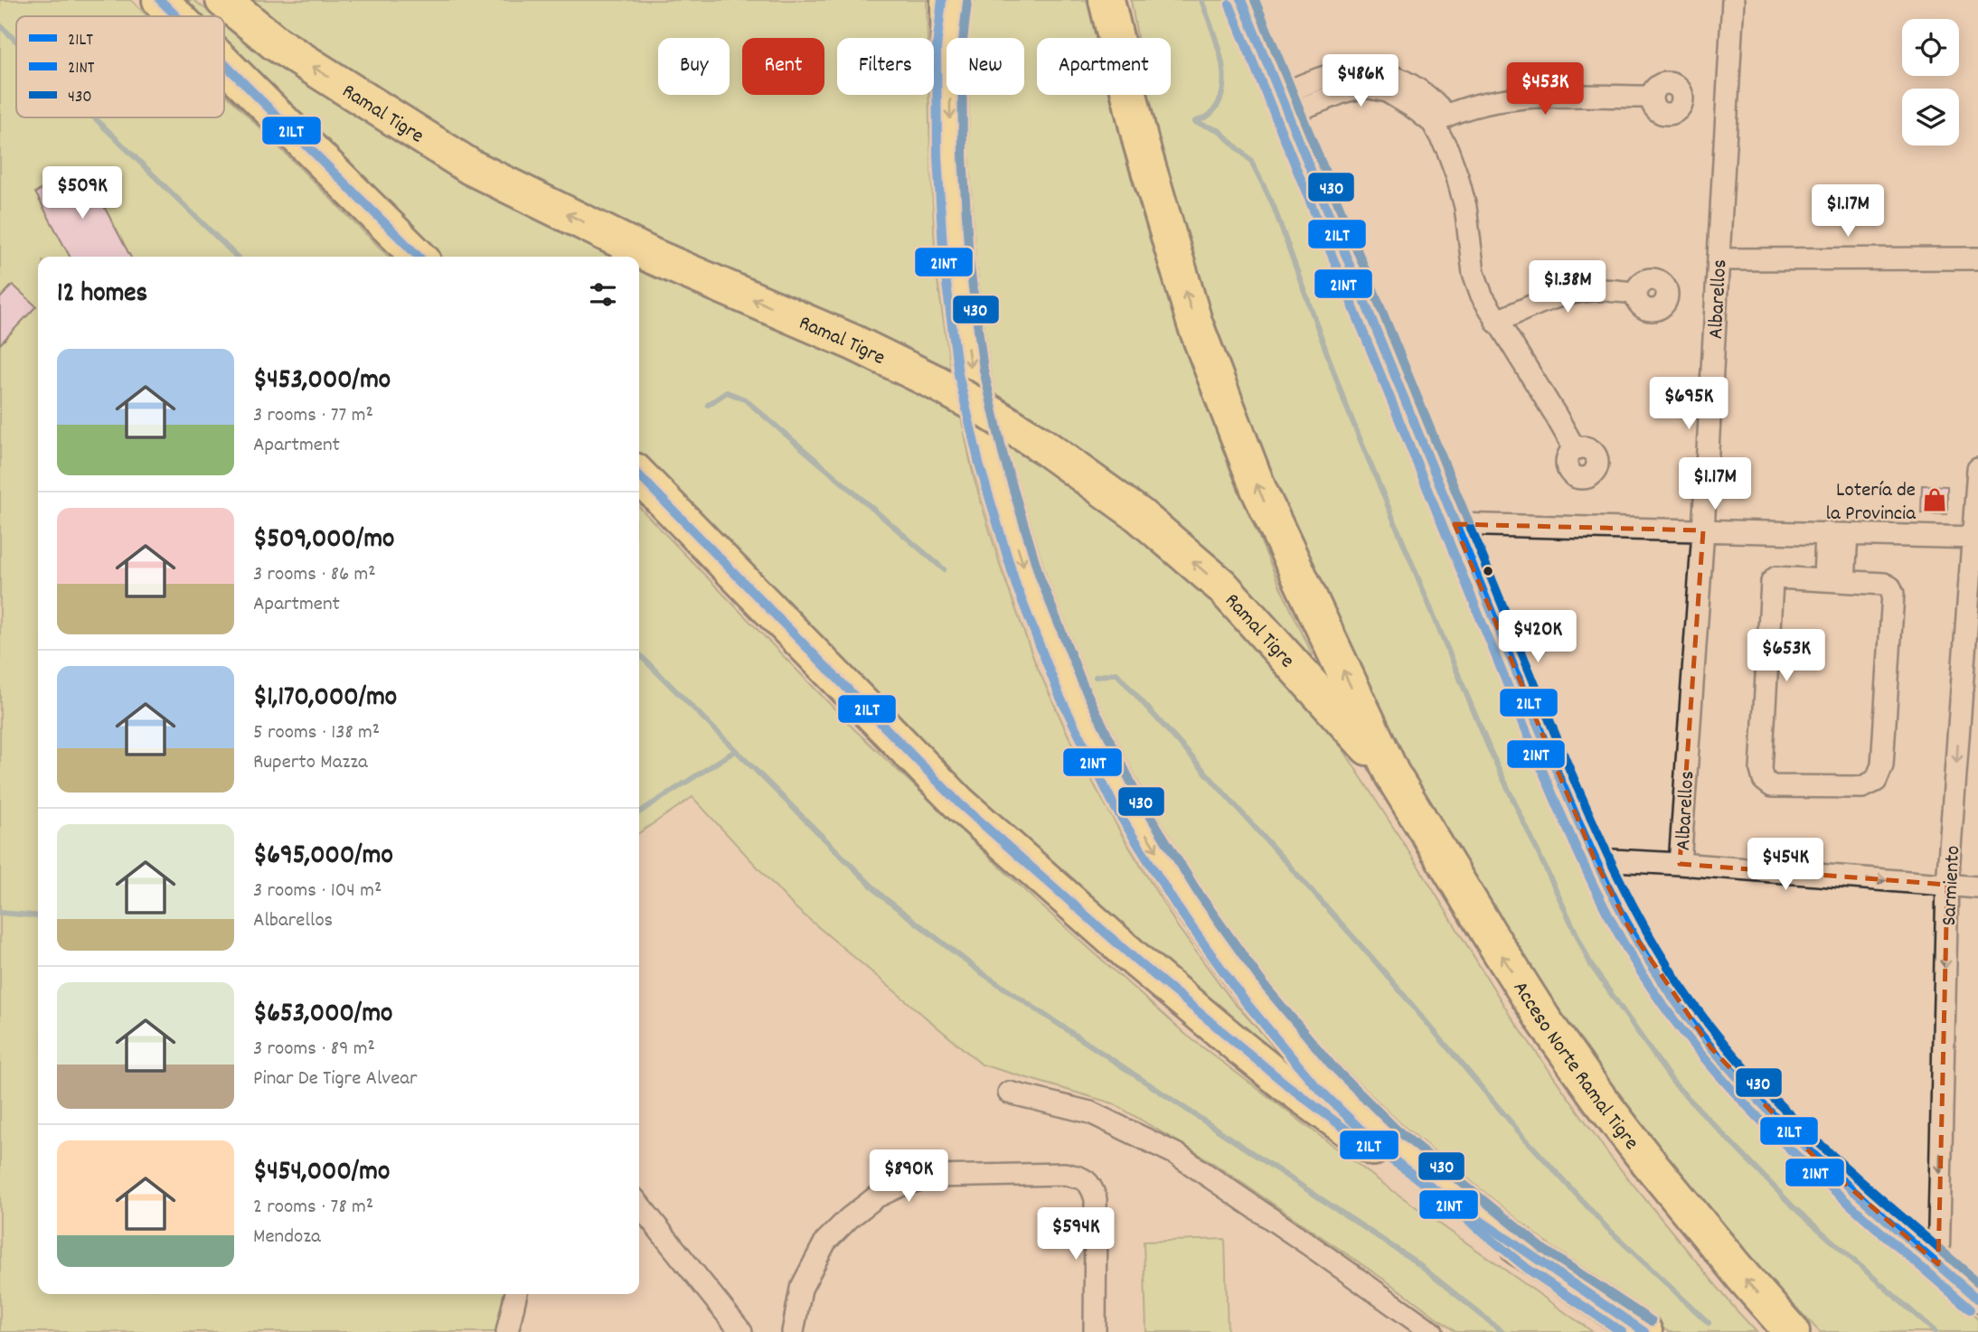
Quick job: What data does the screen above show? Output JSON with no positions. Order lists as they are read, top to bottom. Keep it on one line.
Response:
{"streets":{"highway":["Ramal Tigre","Acceso Norte Ramal Tigre"],"street":["Albarellos","Sarmiento"]},"crossings":[["Ramal Tigre","Acceso Norte Ramal Tigre"]],"one_way":["Sarmiento"],"places":{"shop":["Lotería de la Provincia"]},"lines":["transit line 21LT","transit line 21NT","transit line 430"],"legend":["21LT","21NT","430"],"page":{"chip":["Buy","Rent","Filters","New","Apartment"],"price":["$486K","$453K","$509K","$1.17M","$1.38M","$695K","$1.17M","$420K","$653K","$454K","$890K","$594K"],"heading":"12 homes","list":[{"name":"$453,000/mo","note":"3 rooms · 77 m² · Apartment"},{"name":"$509,000/mo","note":"3 rooms · 86 m² · Apartment"},{"name":"$1,170,000/mo","note":"5 rooms · 138 m² · Ruperto Mazza"},{"name":"$695,000/mo","note":"3 rooms · 104 m² · Albarellos"},{"name":"$653,000/mo","note":"3 rooms · 89 m² · Pinar De Tigre Alvear"},{"name":"$454,000/mo","note":"2 rooms · 78 m² · Mendoza"}]}}
